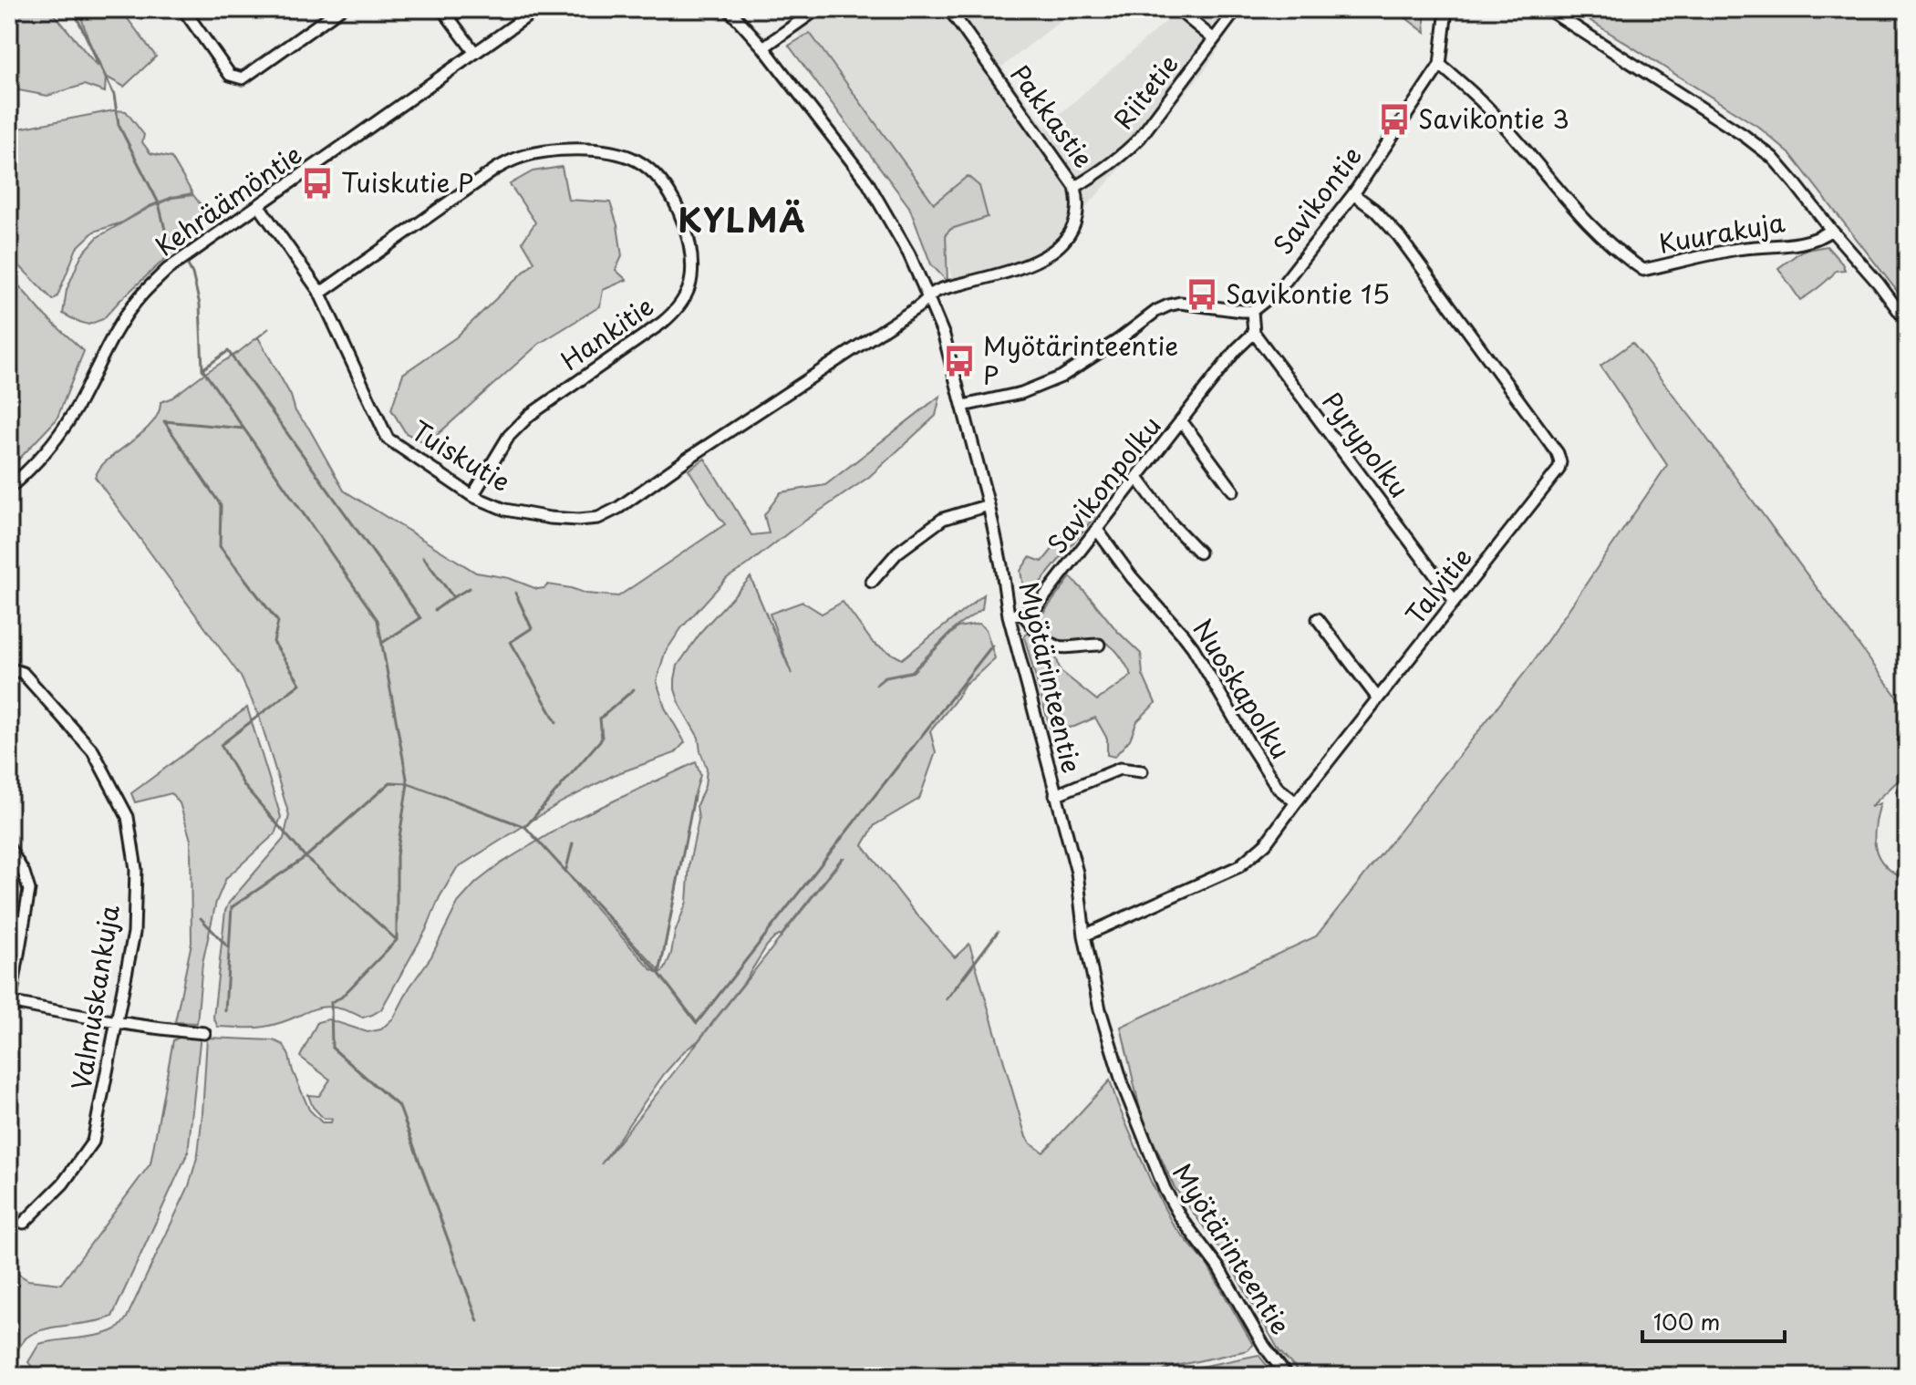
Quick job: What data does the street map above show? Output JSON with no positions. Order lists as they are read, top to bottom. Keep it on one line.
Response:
{"streets":{"street":["Riitetie","Pakkastie","Kehräämöntie","Savikontie","Kuurakuja","Hankitie","Pyrypolku","Tuiskutie","Savikonpolku","Talvitie","Myötärinteentie","Nuoskapolku","Valmuskankuja"]},"crossings":[["Riitetie","Pakkastie"],["Pakkastie","Tuiskutie"],["Pakkastie","Myötärinteentie"],["Kehräämöntie","Tuiskutie"],["Savikontie","Kuurakuja"],["Savikontie","Talvitie"],["Hankitie","Tuiskutie"],["Pyrypolku","Savikonpolku"],["Pyrypolku","Talvitie"],["Tuiskutie","Myötärinteentie"],["Savikonpolku","Nuoskapolku"],["Talvitie","Myötärinteentie"],["Talvitie","Nuoskapolku"]],"districts":["KYLMÄ"],"places":{"bus stop":["Savikontie 3","Tuiskutie P","Savikontie 15","Myötärinteentie P"]},"scale_bar":"100 m"}
